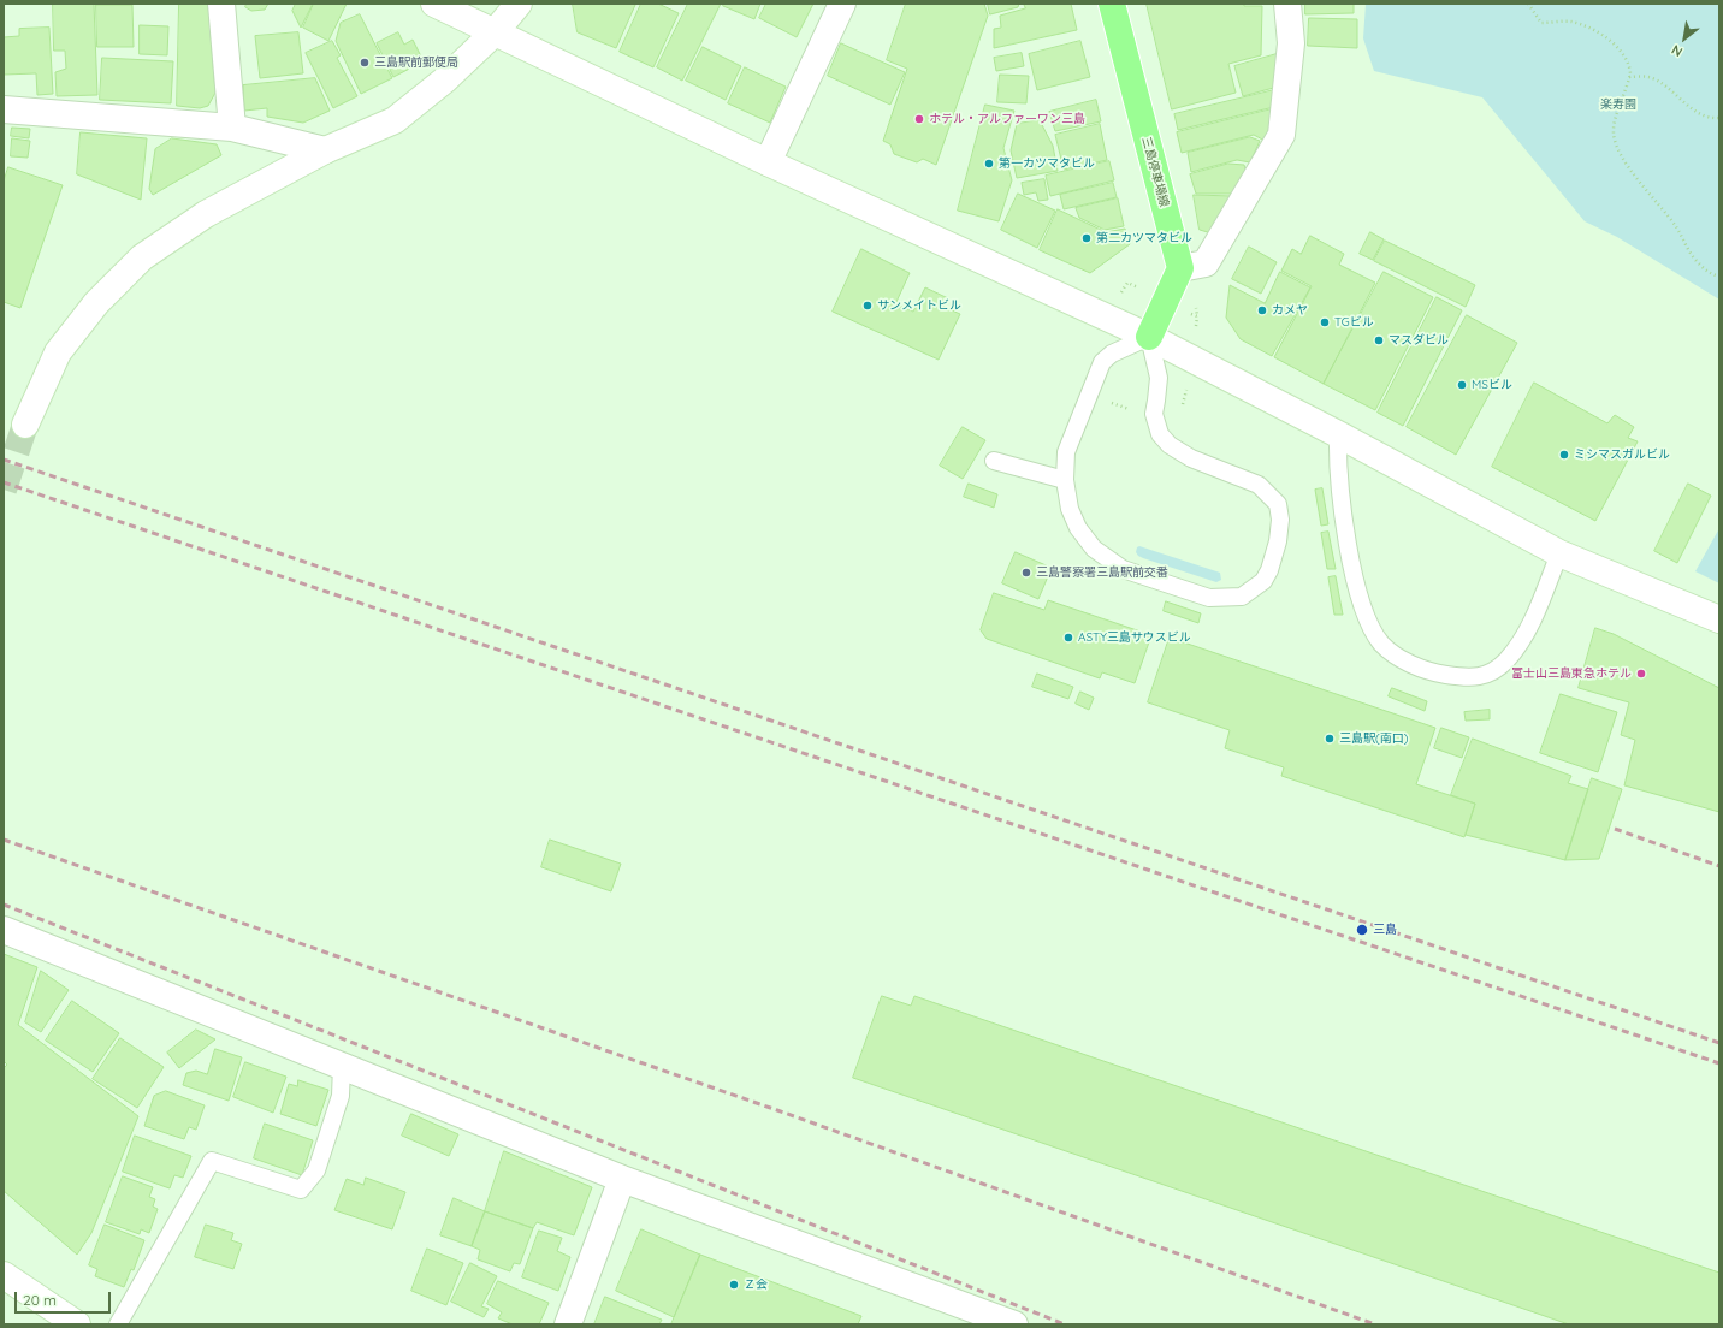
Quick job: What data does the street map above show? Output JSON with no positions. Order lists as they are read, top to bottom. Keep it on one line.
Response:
{"streets":{"main road":["三島停車場線"]},"parks":["楽寿園"],"places":["三島駅前郵便局","ホテル・アルファーワン三島","第一カツマタビル","第二カツマタビル","サンメイトビル","カメヤ","TGビル","マスダビル","MSビル","ミシマスガルビル","三島警察署三島駅前交番","ASTY三島サウスビル","富士山三島東急ホテル","三島駅(南口)","三島","Ｚ会"],"scale_bar":"20 m","north":"bottom left"}
